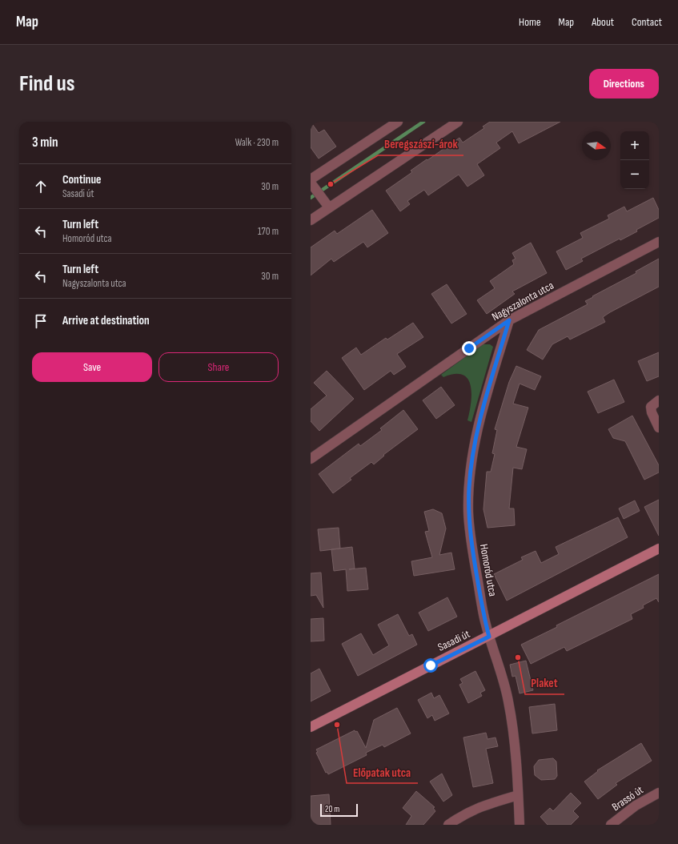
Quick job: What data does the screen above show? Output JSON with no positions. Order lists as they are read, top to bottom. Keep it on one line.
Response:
{"streets":{"street":["Nagyszalonta utca","Homoród utca","Sasadi út","Brassó út"]},"crossings":[["Nagyszalonta utca","Homoród utca"],["Homoród utca","Sasadi út"]],"places":["Beregszászi-árok","Plaket","Előpatak utca"],"scale_bar":"20 m","north":"right","page":{"header":"Map","nav":["Home","Map","About","Contact"],"buttons":["Directions",["Save","Share"]],"title":"Find us","heading":["3 min","Walk · 230 m"],"map_buttons":["+","−"],"list":[["Continue","Sasadi út","30 m"],["Turn left","Homoród utca","170 m"],["Turn left","Nagyszalonta utca","30 m"],"Arrive at destination"],"scale":"20 m"}}
